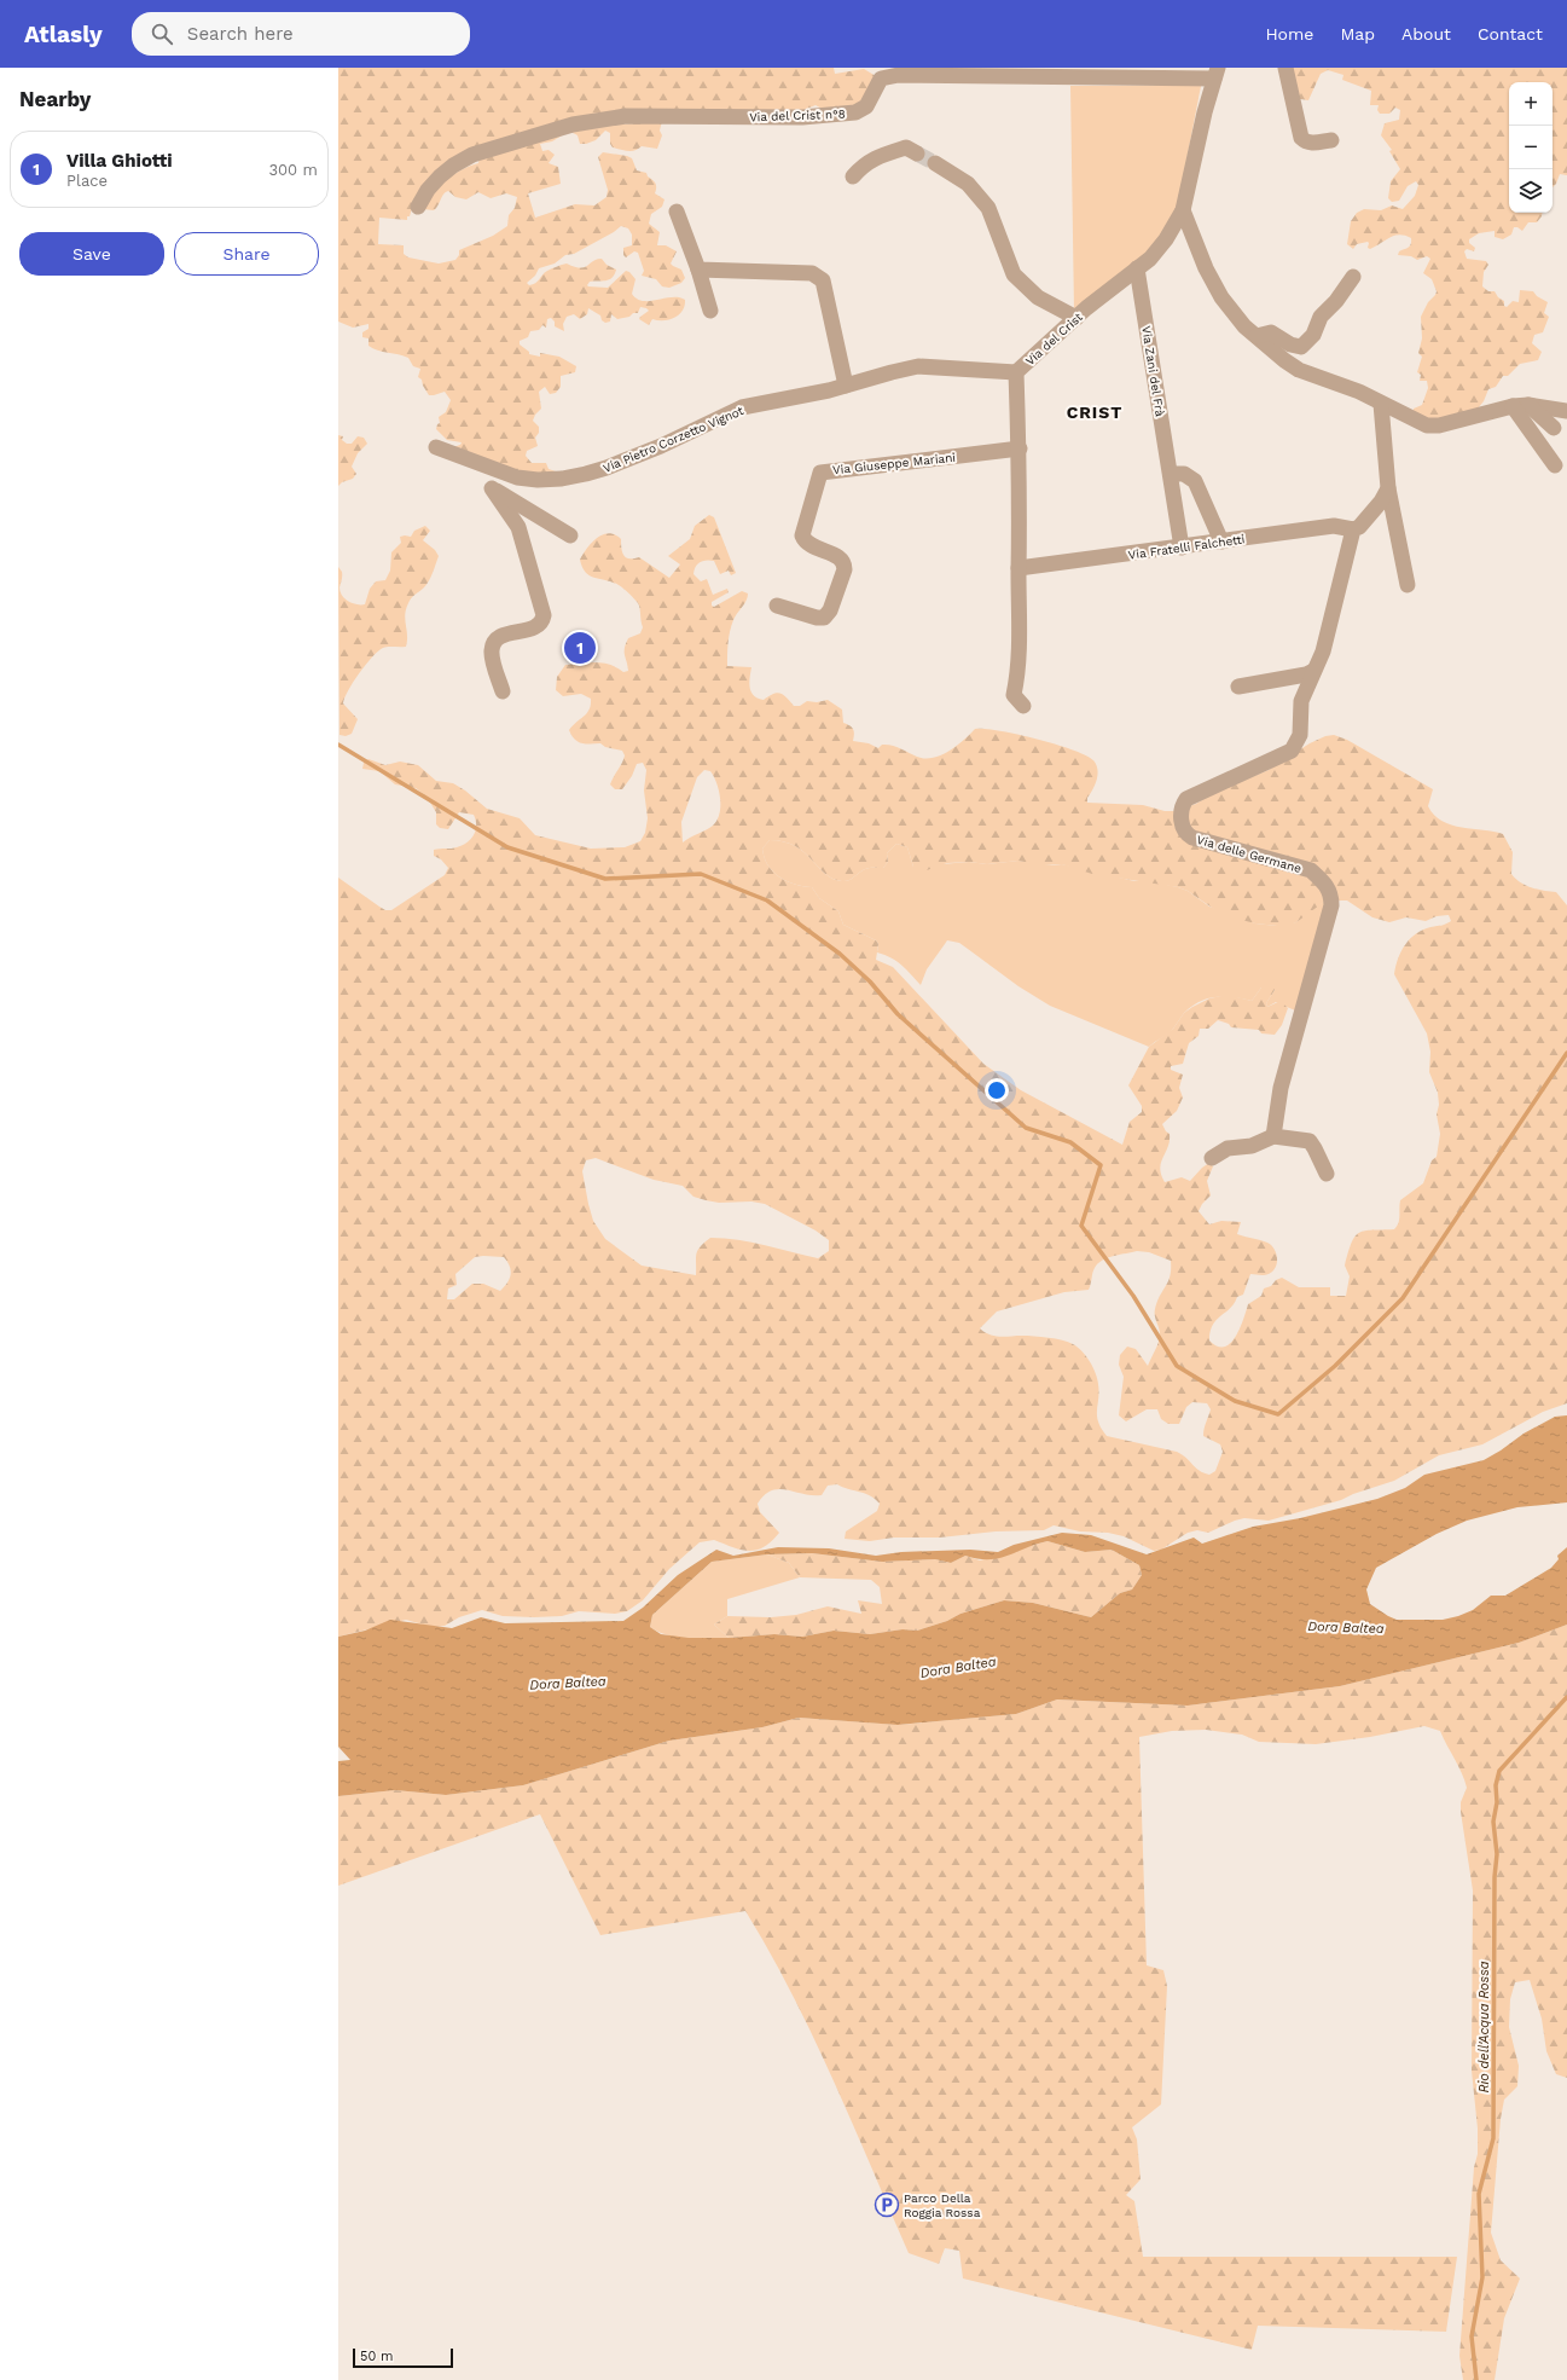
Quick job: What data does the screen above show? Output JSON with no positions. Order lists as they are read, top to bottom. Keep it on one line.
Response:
{"streets":{"street":["Via del Crist n°8","Via del Crist","Via Zani del Frà","Via Pietro Corzetto Vignot","Via Giuseppe Mariani","Via Fratelli Falchetti","Via delle Germane"]},"crossings":[["Via del Crist n°8","Via del Crist"],["Via del Crist","Via Zani del Frà"],["Via del Crist","Via Pietro Corzetto Vignot"],["Via del Crist","Via Giuseppe Mariani"],["Via del Crist","Via Fratelli Falchetti"],["Via Zani del Frà","Via Fratelli Falchetti"],["Via Fratelli Falchetti","Via delle Germane"]],"districts":["CRIST"],"water":["Dora Baltea","Rio dell'Acqua Rossa"],"places":{"parking":["Parco Della Roggia Rossa"]},"scale_bar":"50 m","page":{"header":"Atlasly","search":"Search here","nav":["Home","Map","About","Contact"],"heading":"Nearby","map_buttons":["+","−"],"list":[{"mark":"1","name":"Villa Ghiotti","note":"Place","value":"300 m"}],"buttons":["Save","Share"],"pins":"1","scale":"50 m"}}
